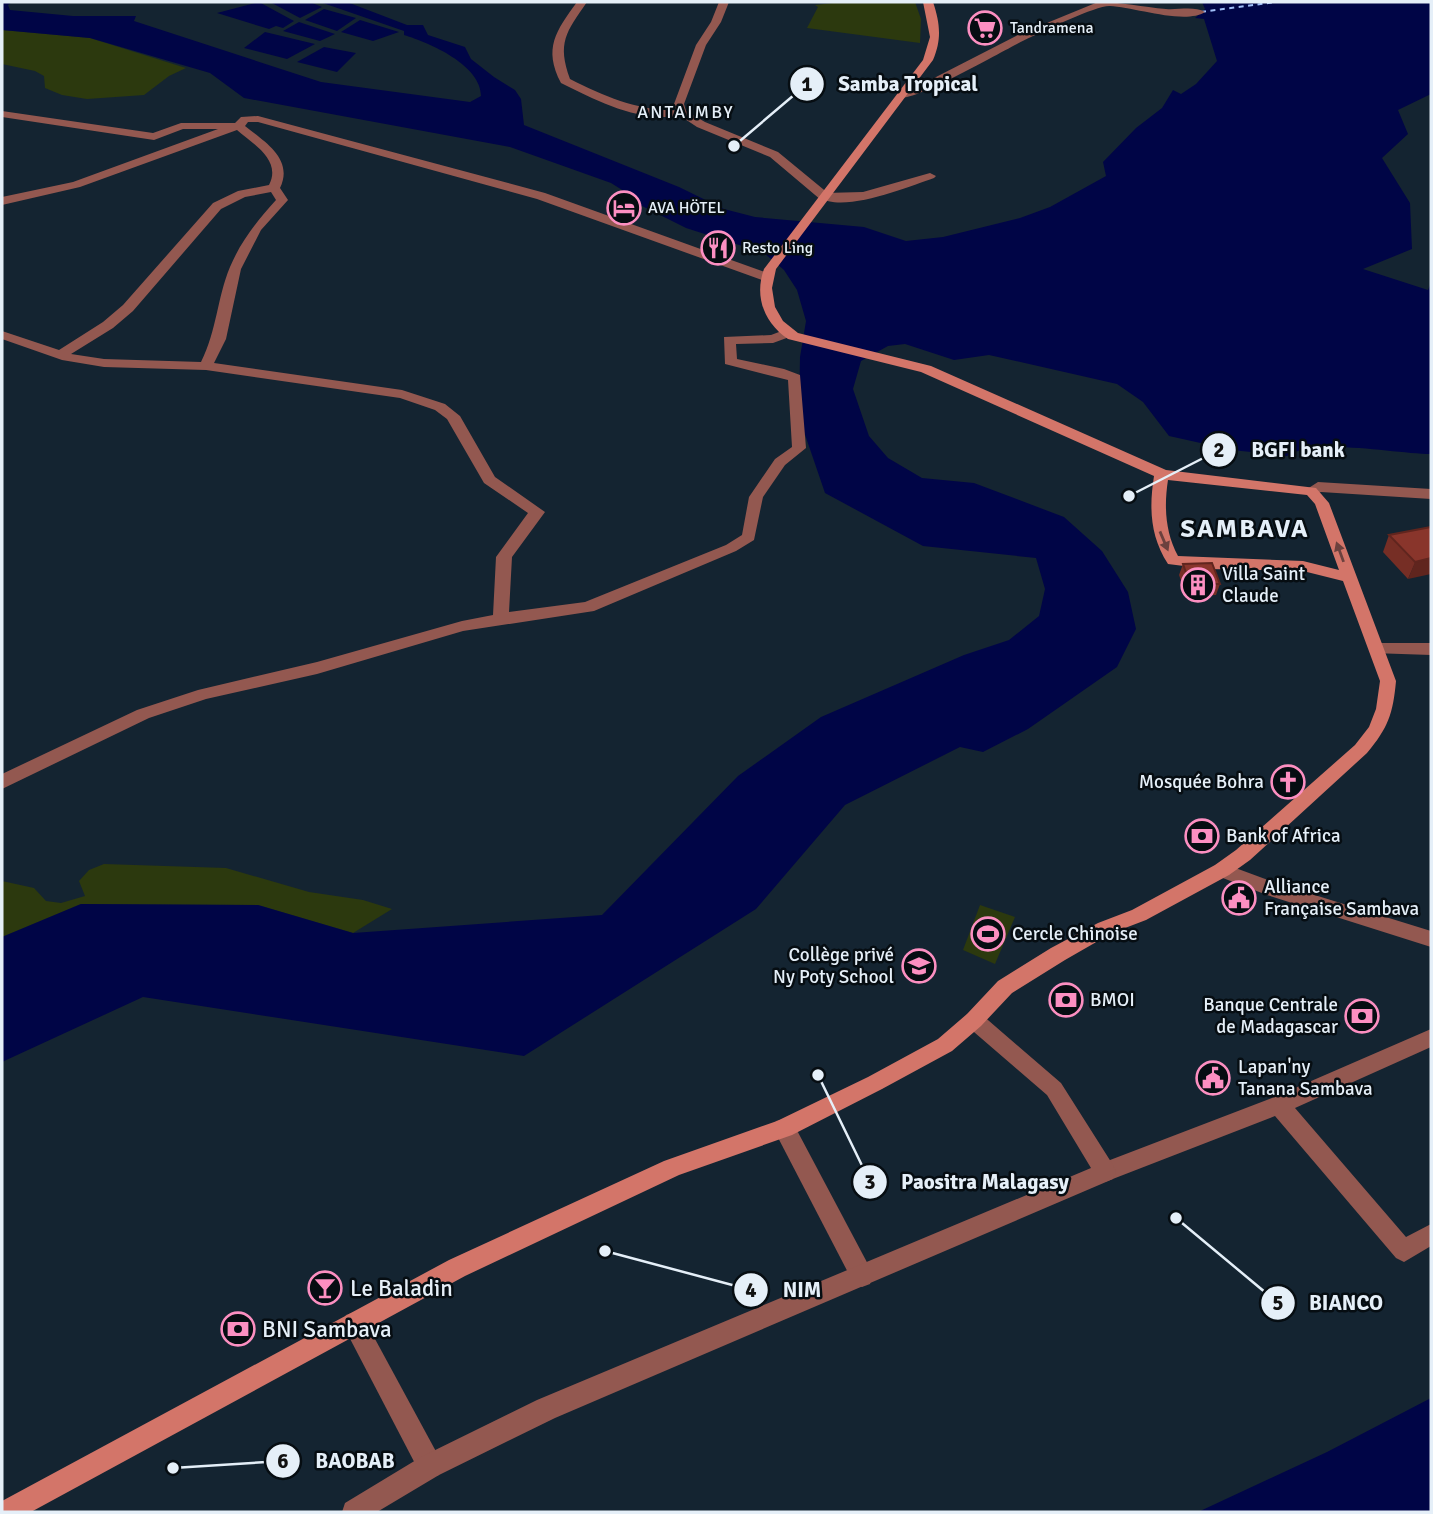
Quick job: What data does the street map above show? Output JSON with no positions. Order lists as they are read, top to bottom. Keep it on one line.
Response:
{"districts":["ANTAIMBY","SAMBAVA"],"places":{"supermarket":["Tandramena"],"other":["Samba Tropical","BGFI bank","Paositra Malagasy","BIANCO","NIM","BAOBAB"],"hotel":["AVA HÖTEL"],"restaurant":["Resto Ling"],"building":["Villa Saint Claude"],"church":["Mosquée Bohra"],"bank":["Bank of Africa","BMOI","Banque Centrale de Madagascar","BNI Sambava"],"public building":["Alliance Française Sambava","Lapan'ny Tanana Sambava"],"sports":["Cercle Chinoise"],"school or university":["Collège privé Ny Poty School"],"bar":["Le Baladin"]}}
